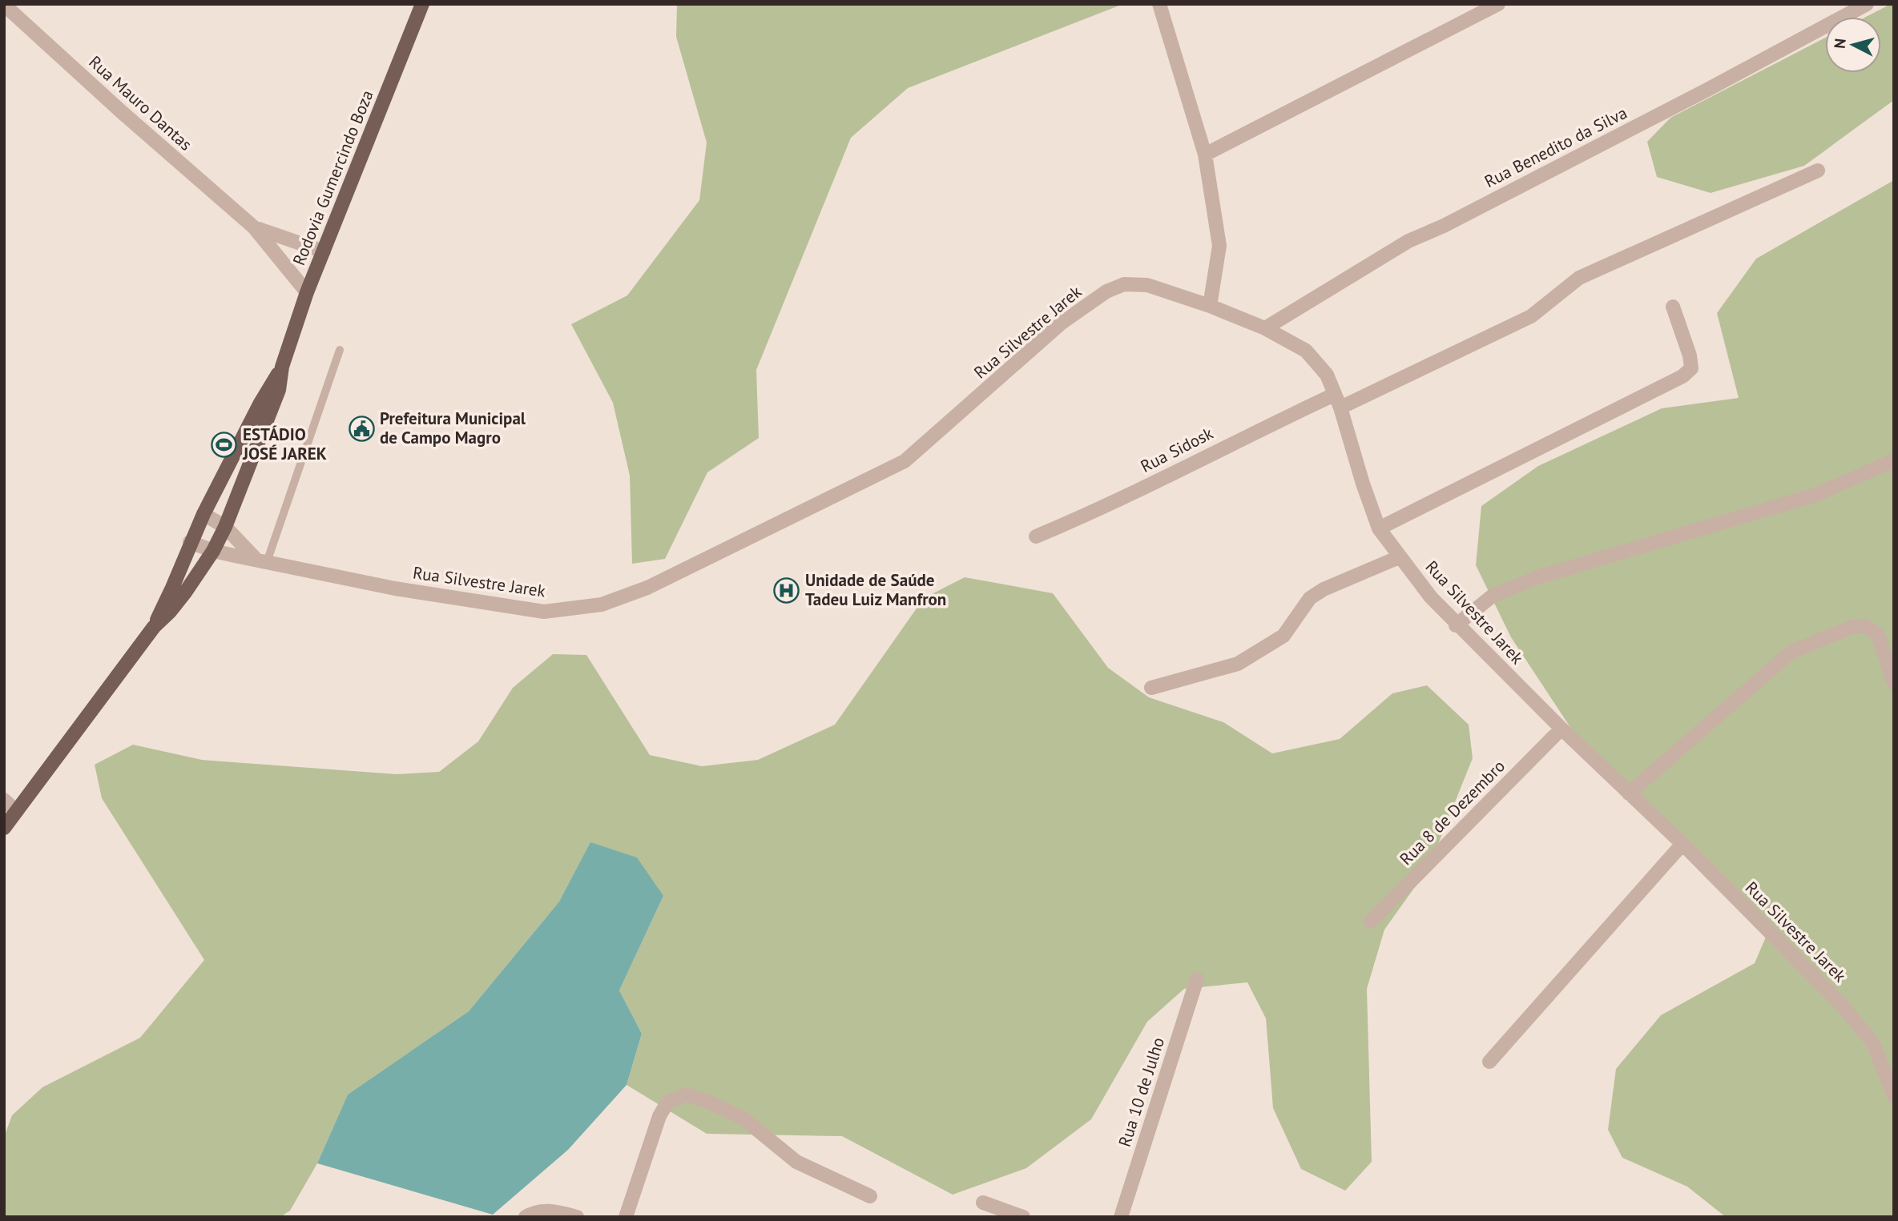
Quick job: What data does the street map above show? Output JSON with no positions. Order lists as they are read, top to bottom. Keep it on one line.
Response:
{"streets":{"main road":["Rodovia Gumercindo Boza"],"street":["Rua Mauro Dantas","Rua Benedito da Silva","Rua Silvestre Jarek","Rua Sidosk","Rua 8 de Dezembro","Rua 10 de Julho"]},"crossings":[["Rua Mauro Dantas","Rodovia Gumercindo Boza"],["Rua Benedito da Silva","Rua Silvestre Jarek"],["Rodovia Gumercindo Boza","Rua Silvestre Jarek"],["Rua Silvestre Jarek","Rua Sidosk"],["Rua Silvestre Jarek","Rua 8 de Dezembro"]],"places":{"public building":["Prefeitura Municipal de Campo Magro"],"sports":["ESTÁDIO JOSÉ JAREK"],"hospital":["Unidade de Saúde Tadeu Luiz Manfron"]},"north":"left"}
